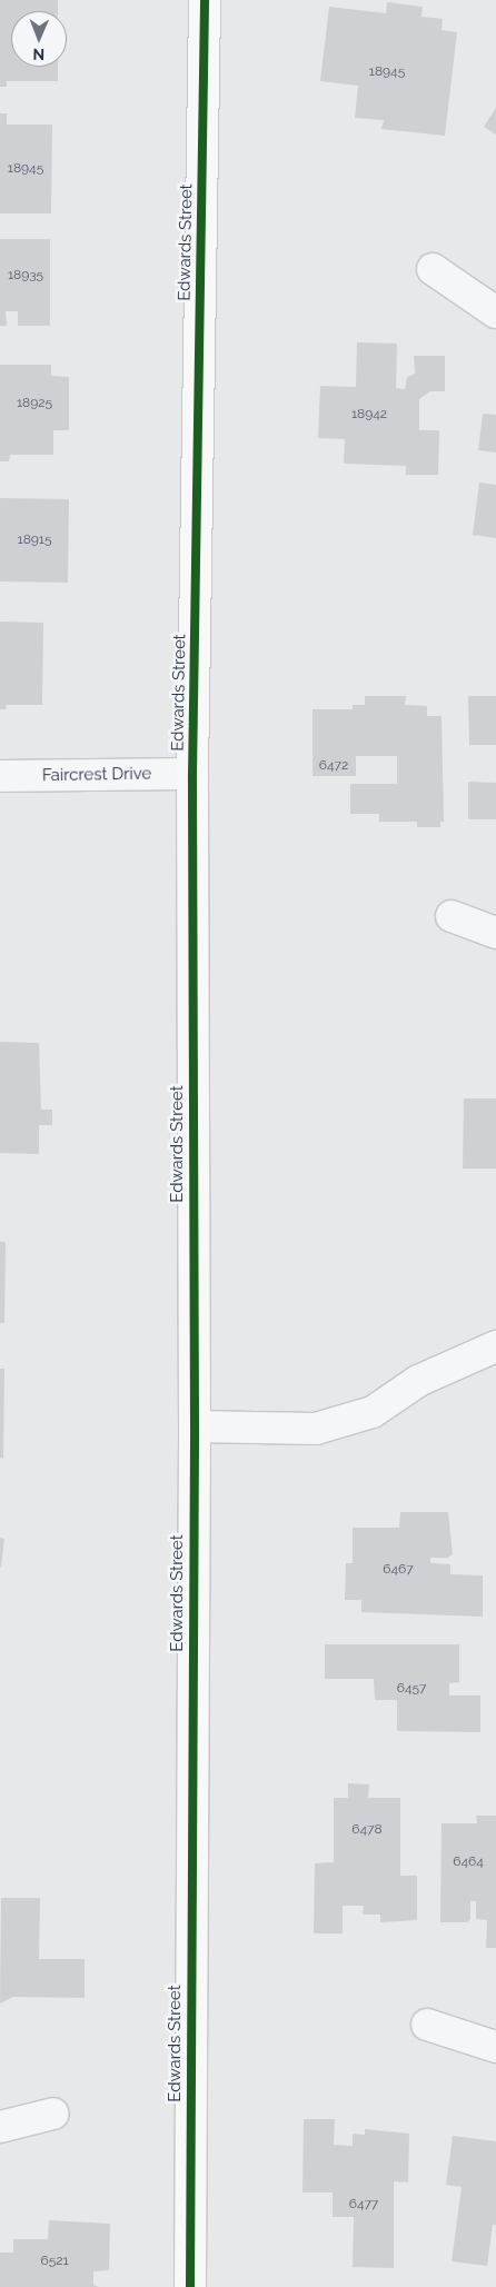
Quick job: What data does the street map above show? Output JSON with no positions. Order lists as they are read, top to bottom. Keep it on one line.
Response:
{"streets":{"main road":["Edwards Street"],"street":["Faircrest Drive"]},"crossings":[["Edwards Street","Faircrest Drive"]],"house_numbers":["18945","18945","18935","18925","18942","18915","6472","6467","6457","6478","6464","6477","6521"],"north":"bottom"}
